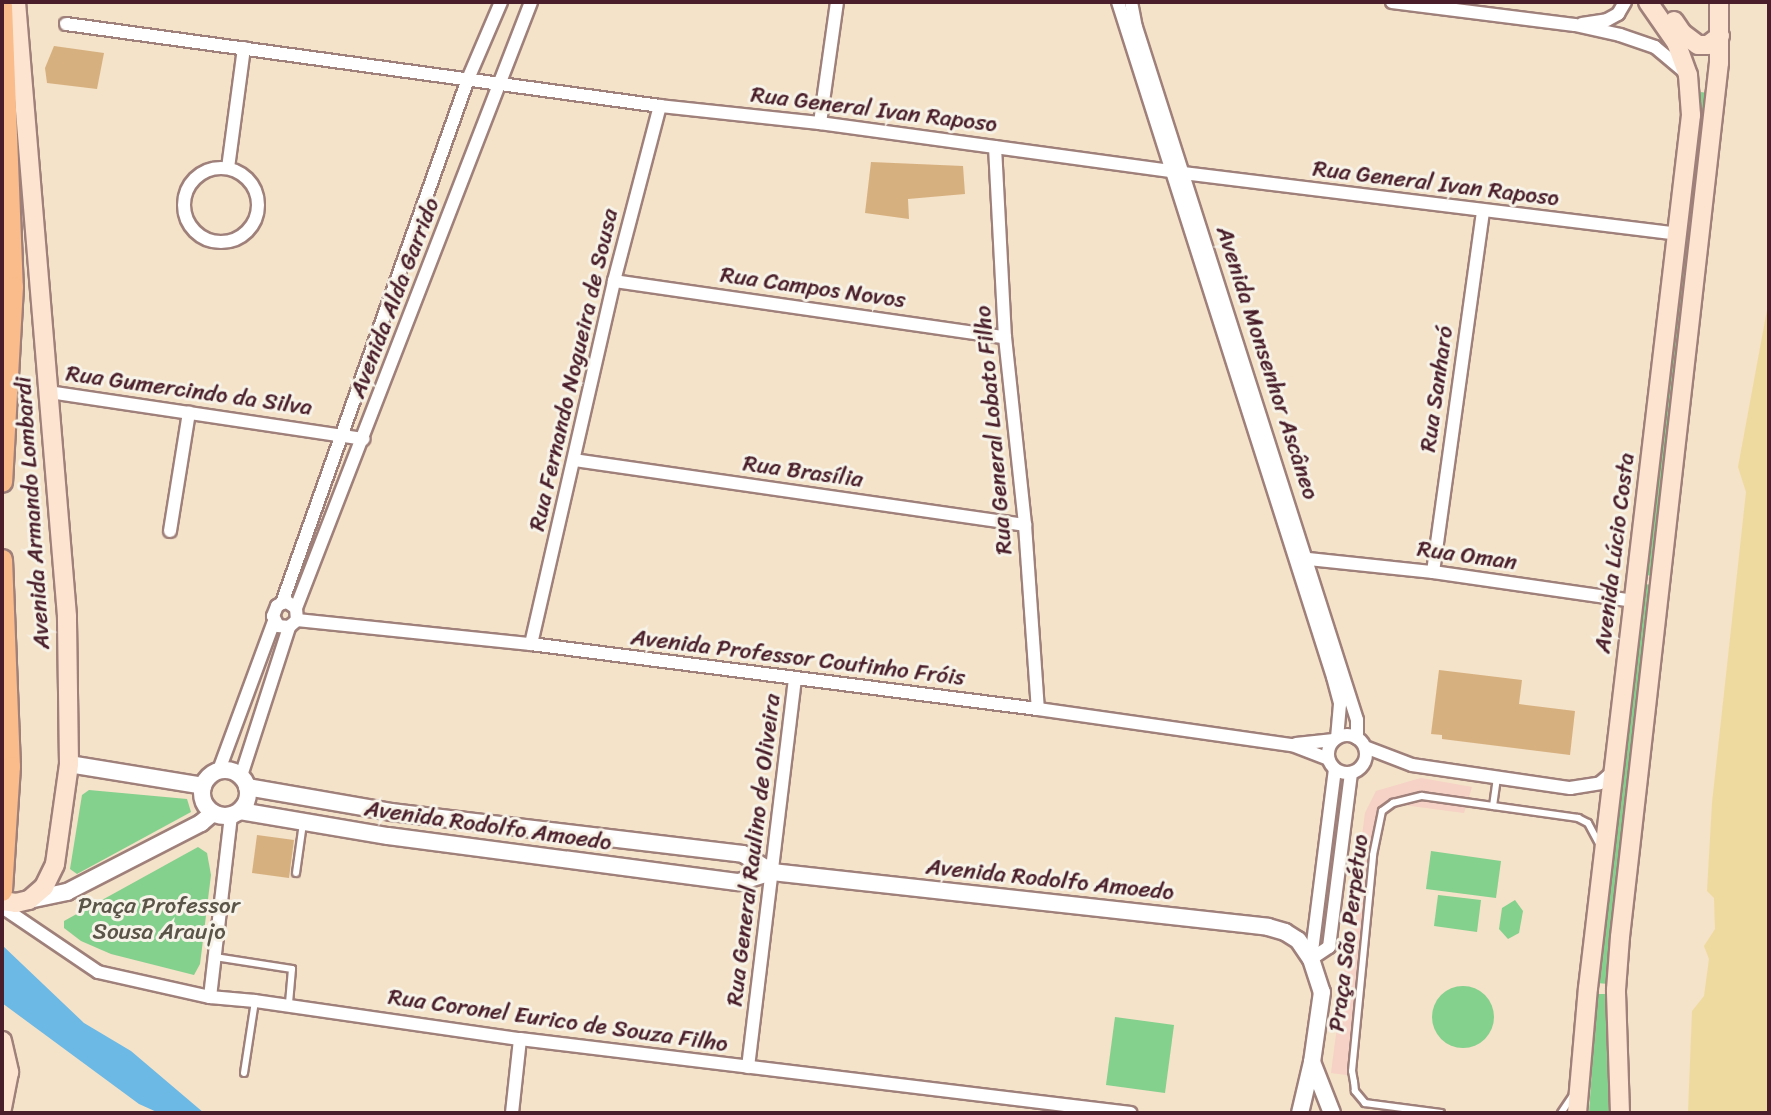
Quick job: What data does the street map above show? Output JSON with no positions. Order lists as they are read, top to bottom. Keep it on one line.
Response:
{"streets":{"highway":["Avenida Armando Lombardi"],"main road":["Avenida Lúcio Costa"],"street":["Rua General Ivan Raposo","Rua Campos Novos","Avenida Alda Garrido","Avenida Monsenhor Ascâneo","Rua Fernando Nogueira de Sousa","Rua Sanharó","Rua Gumercindo da Silva","Rua General Lobato Filho","Rua Brasília","Rua Oman","Avenida Professor Coutinho Fróis","Avenida Rodolfo Amoedo","Rua General Raulino de Oliveira","Rua Coronel Eurico de Souza Filho"],"lane":["Praça São Perpétuo"]},"crossings":[["Rua General Ivan Raposo","Avenida Alda Garrido"],["Rua General Ivan Raposo","Avenida Monsenhor Ascâneo"],["Rua General Ivan Raposo","Rua Fernando Nogueira de Sousa"],["Rua General Ivan Raposo","Rua Sanharó"],["Rua General Ivan Raposo","Rua General Lobato Filho"],["Rua General Ivan Raposo","Avenida Lúcio Costa"],["Rua Campos Novos","Rua Fernando Nogueira de Sousa"],["Rua Campos Novos","Rua General Lobato Filho"],["Avenida Alda Garrido","Rua Gumercindo da Silva"],["Avenida Alda Garrido","Avenida Professor Coutinho Fróis"],["Avenida Alda Garrido","Avenida Rodolfo Amoedo"],["Avenida Monsenhor Ascâneo","Rua Oman"],["Avenida Monsenhor Ascâneo","Avenida Professor Coutinho Fróis"],["Rua Fernando Nogueira de Sousa","Rua Brasília"],["Rua Fernando Nogueira de Sousa","Avenida Professor Coutinho Fróis"],["Rua Sanharó","Rua Oman"],["Rua Gumercindo da Silva","Avenida Armando Lombardi"],["Rua General Lobato Filho","Rua Brasília"],["Rua General Lobato Filho","Avenida Professor Coutinho Fróis"],["Avenida Lúcio Costa","Rua Oman"],["Avenida Lúcio Costa","Praça São Perpétuo"],["Avenida Professor Coutinho Fróis","Rua General Raulino de Oliveira"],["Avenida Rodolfo Amoedo","Rua General Raulino de Oliveira"],["Rua General Raulino de Oliveira","Rua Coronel Eurico de Souza Filho"]],"parks":["Praça Professor Sousa Araujo"]}
